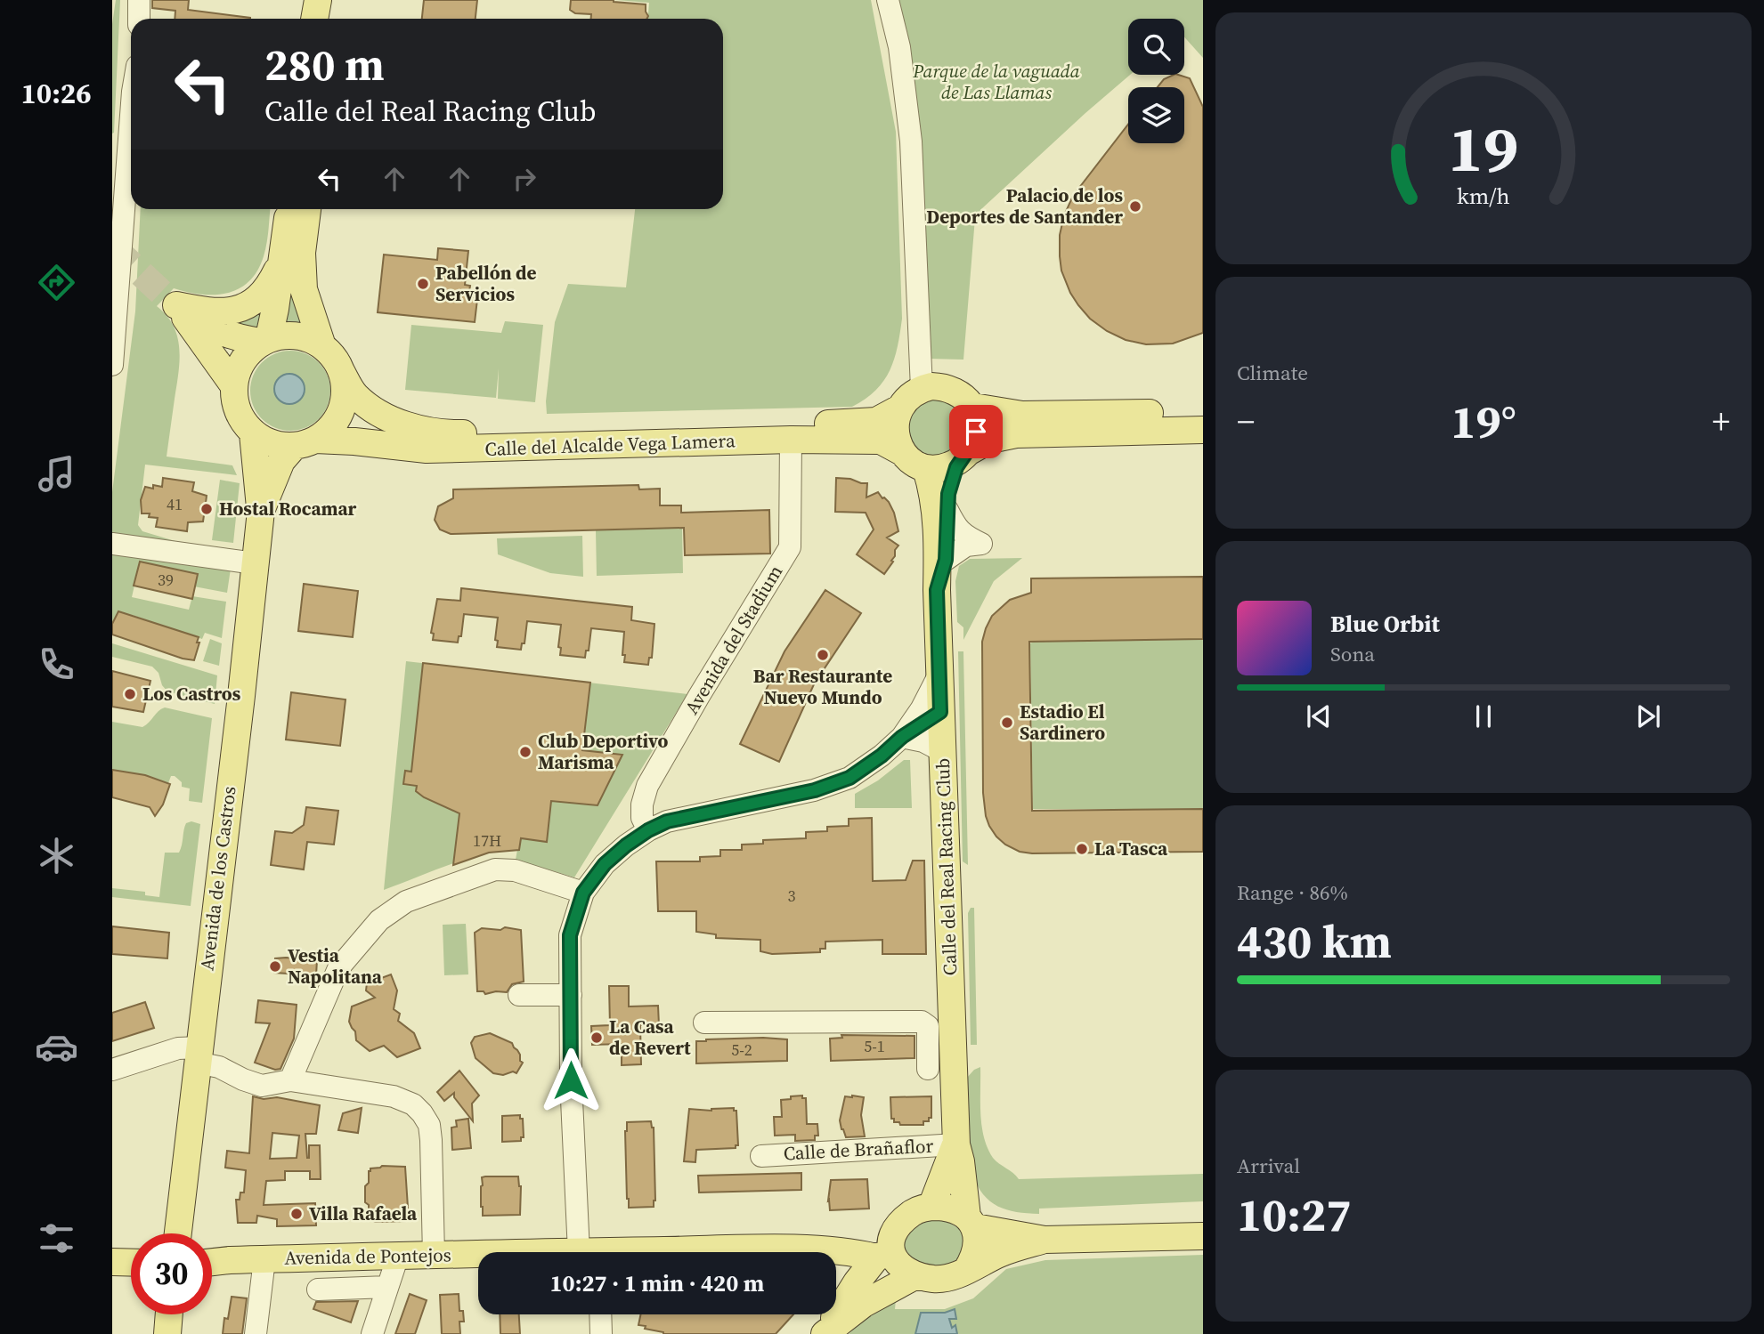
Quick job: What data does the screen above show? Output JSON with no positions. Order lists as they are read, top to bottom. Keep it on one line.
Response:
{"streets":{"main road":["Calle del Alcalde Vega Lamera","Calle del Real Racing Club","Avenida de los Castros","Avenida de Pontejos"],"street":["Avenida del Stadium","Calle de Brañaflor"]},"crossings":[["Calle del Alcalde Vega Lamera","Avenida del Stadium"],["Calle del Alcalde Vega Lamera","Calle del Real Racing Club"],["Calle del Alcalde Vega Lamera","Avenida de los Castros"],["Calle del Real Racing Club","Calle de Brañaflor"],["Calle del Real Racing Club","Avenida de Pontejos"]],"parks":["Parque de la vaguada de Las Llamas"],"places":["Palacio de los Deportes de Santander","Pabellón de Servicios","Hostal Rocamar","Bar Restaurante Nuevo Mundo","Los Castros","Estadio El Sardinero","Club Deportivo Marisma","La Tasca","Vestia Napolitana","La Casa de Revert","Villa Rafaela"],"house_numbers":["41","39","17H","3","5-1","5-2"],"page":{"tabs":"10:26","turn":["280 m","Calle del Real Racing Club"],"tile":["Climate",["Range · 86%","430 km"],["Arrival","10:27"]],"heat":["−","19°","+"],"song":["Blue Orbit","Sona"],"limit":"30","trip":"10:27 · 1 min · 420 m","gauge":["19","km/h"]}}
